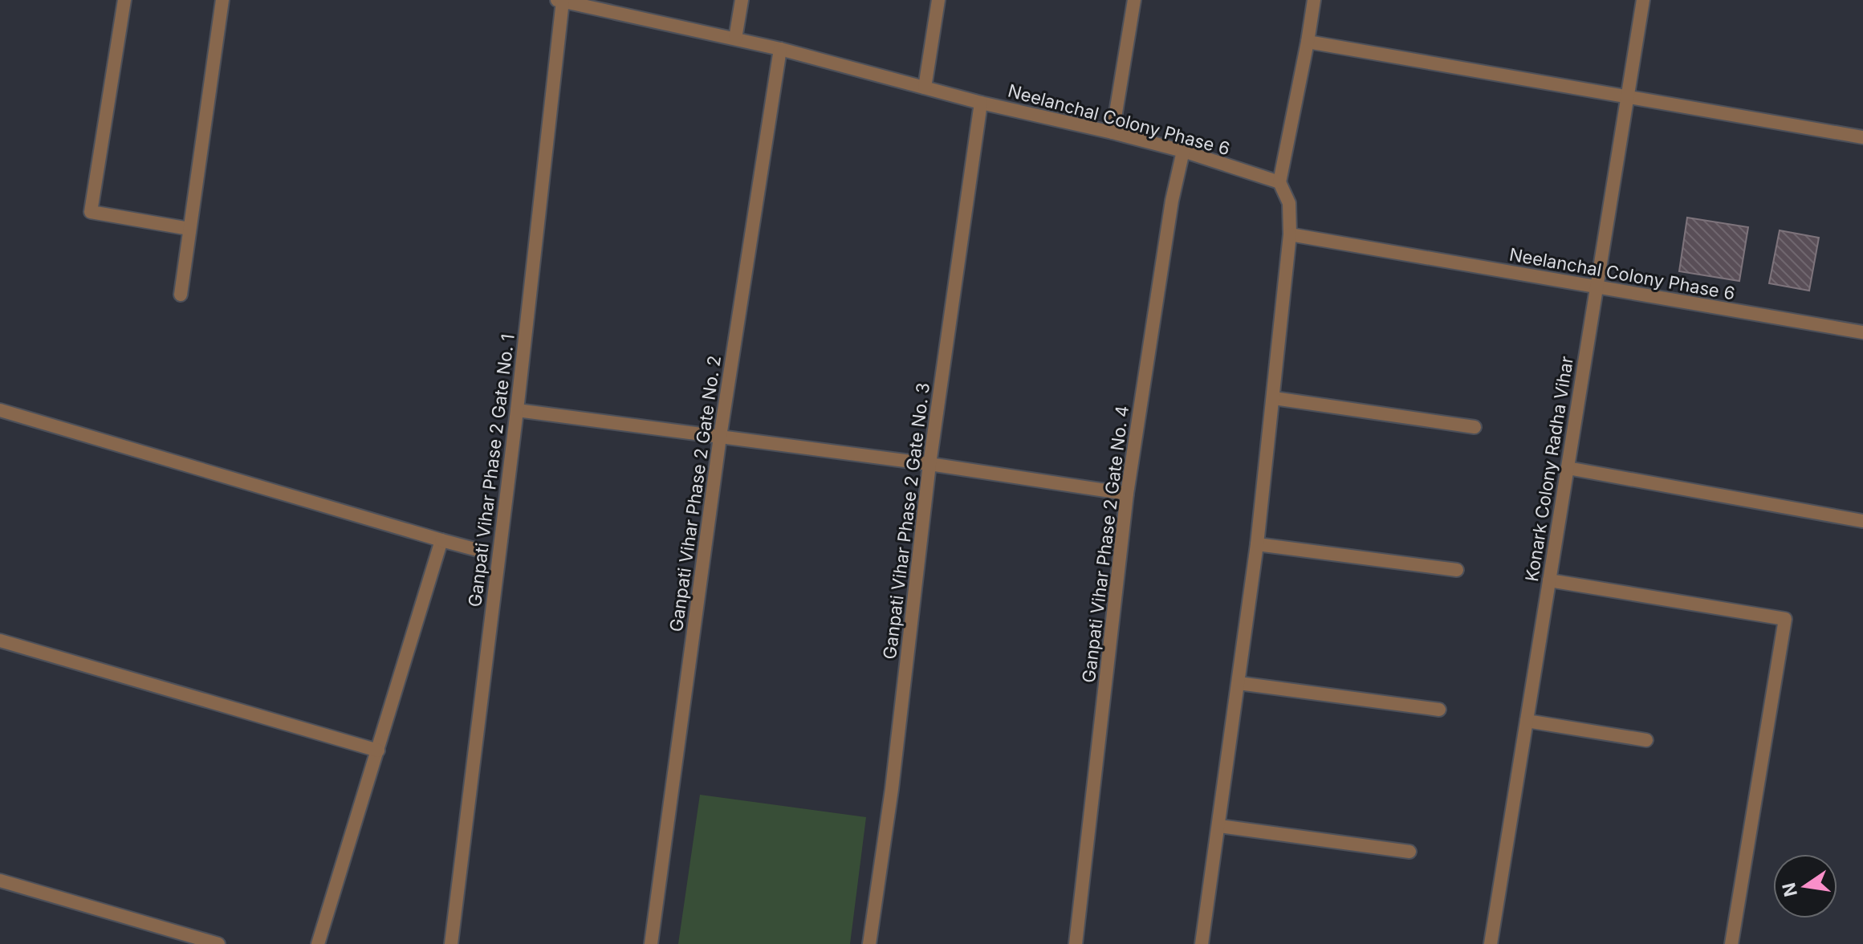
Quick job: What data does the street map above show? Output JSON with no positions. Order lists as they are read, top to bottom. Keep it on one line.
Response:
{"streets":{"street":["Neelanchal Colony Phase 6","Konark Colony Radha Vihar","Ganpati Vihar Phase 2 Gate No. 1","Ganpati Vihar Phase 2 Gate No. 2","Ganpati Vihar Phase 2 Gate No. 3","Ganpati Vihar Phase 2 Gate No. 4"]},"crossings":[["Neelanchal Colony Phase 6","Konark Colony Radha Vihar"],["Neelanchal Colony Phase 6","Ganpati Vihar Phase 2 Gate No. 1"],["Neelanchal Colony Phase 6","Ganpati Vihar Phase 2 Gate No. 2"],["Neelanchal Colony Phase 6","Ganpati Vihar Phase 2 Gate No. 3"],["Neelanchal Colony Phase 6","Ganpati Vihar Phase 2 Gate No. 4"]],"north":"left"}
